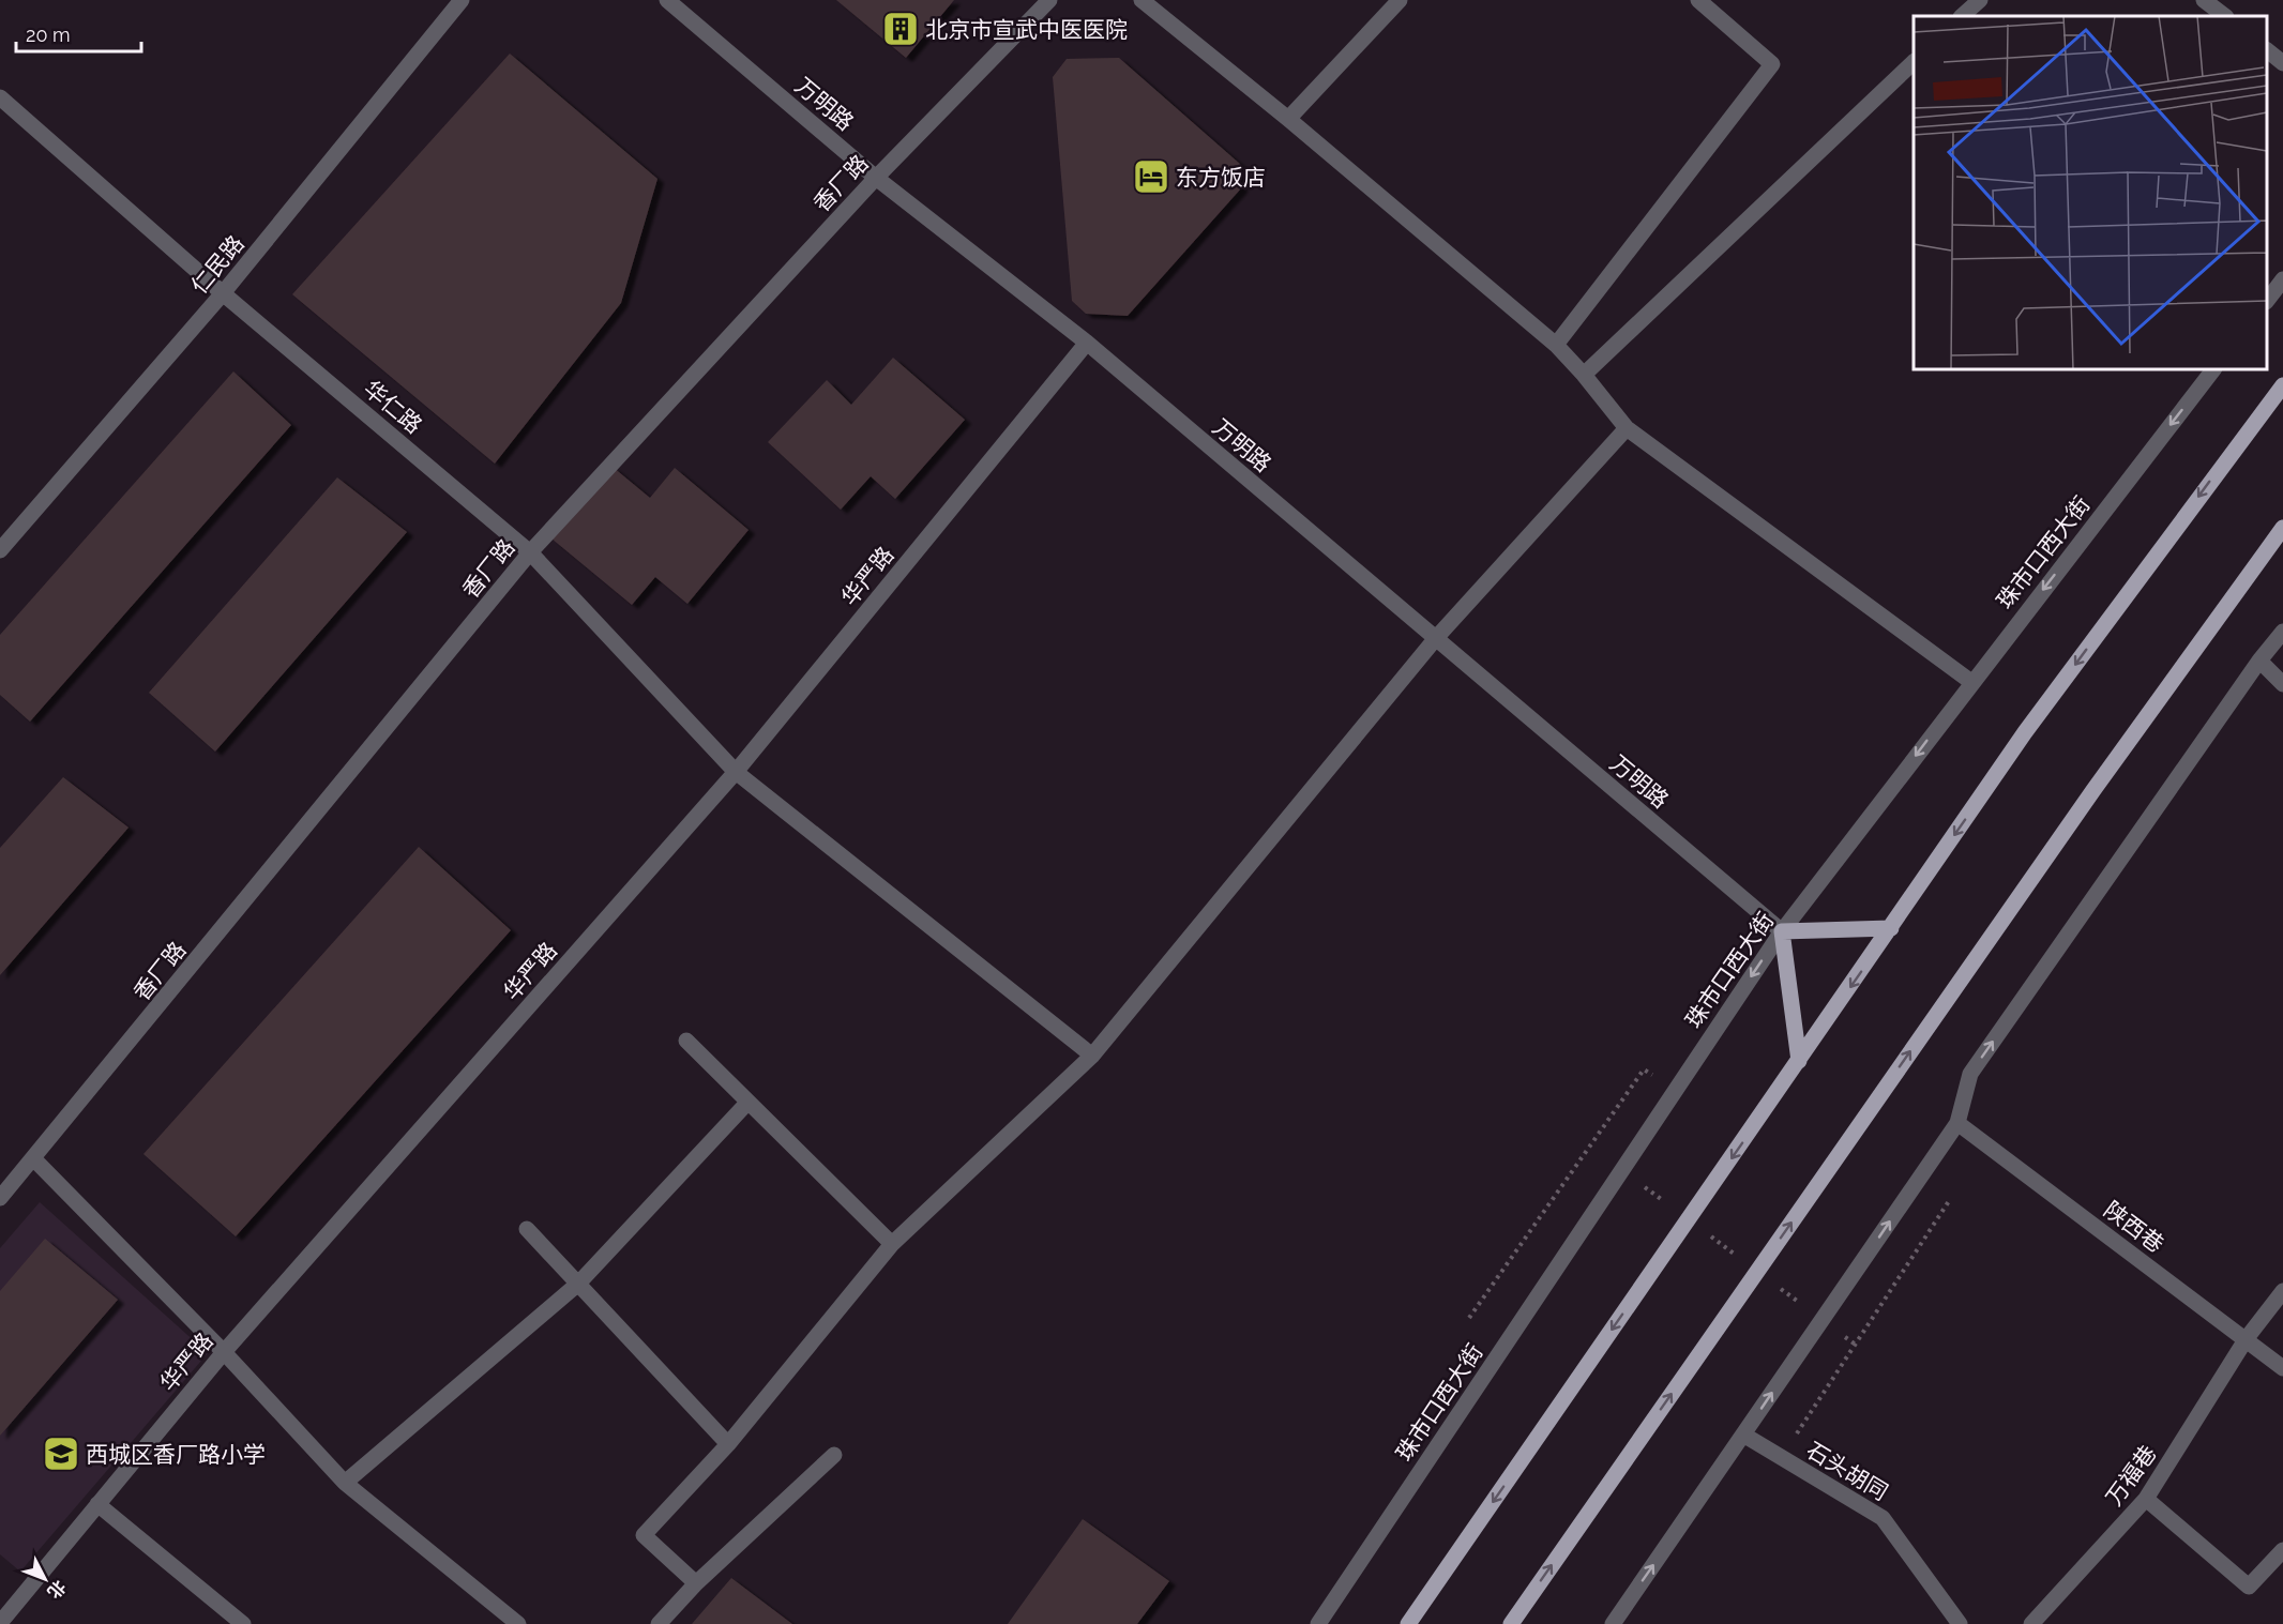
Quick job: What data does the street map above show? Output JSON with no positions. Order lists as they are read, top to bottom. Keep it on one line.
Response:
{"streets":{"street":["万明路","香厂路","仁民路","华仁路","珠市口西大街","华严路","陕西巷","石头胡同","万福巷"]},"crossings":[["万明路","香厂路"],["万明路","珠市口西大街"],["万明路","华严路"],["香厂路","华仁路"],["仁民路","华仁路"],["华仁路","华严路"],["陕西巷","万福巷"]],"one_way":["珠市口西大街"],"places":{"building":["北京市宣武中医医院"],"hotel":["东方饭店"],"school or university":["西城区香厂路小学"]},"scale_bar":"20 m","north":"bottom right"}
